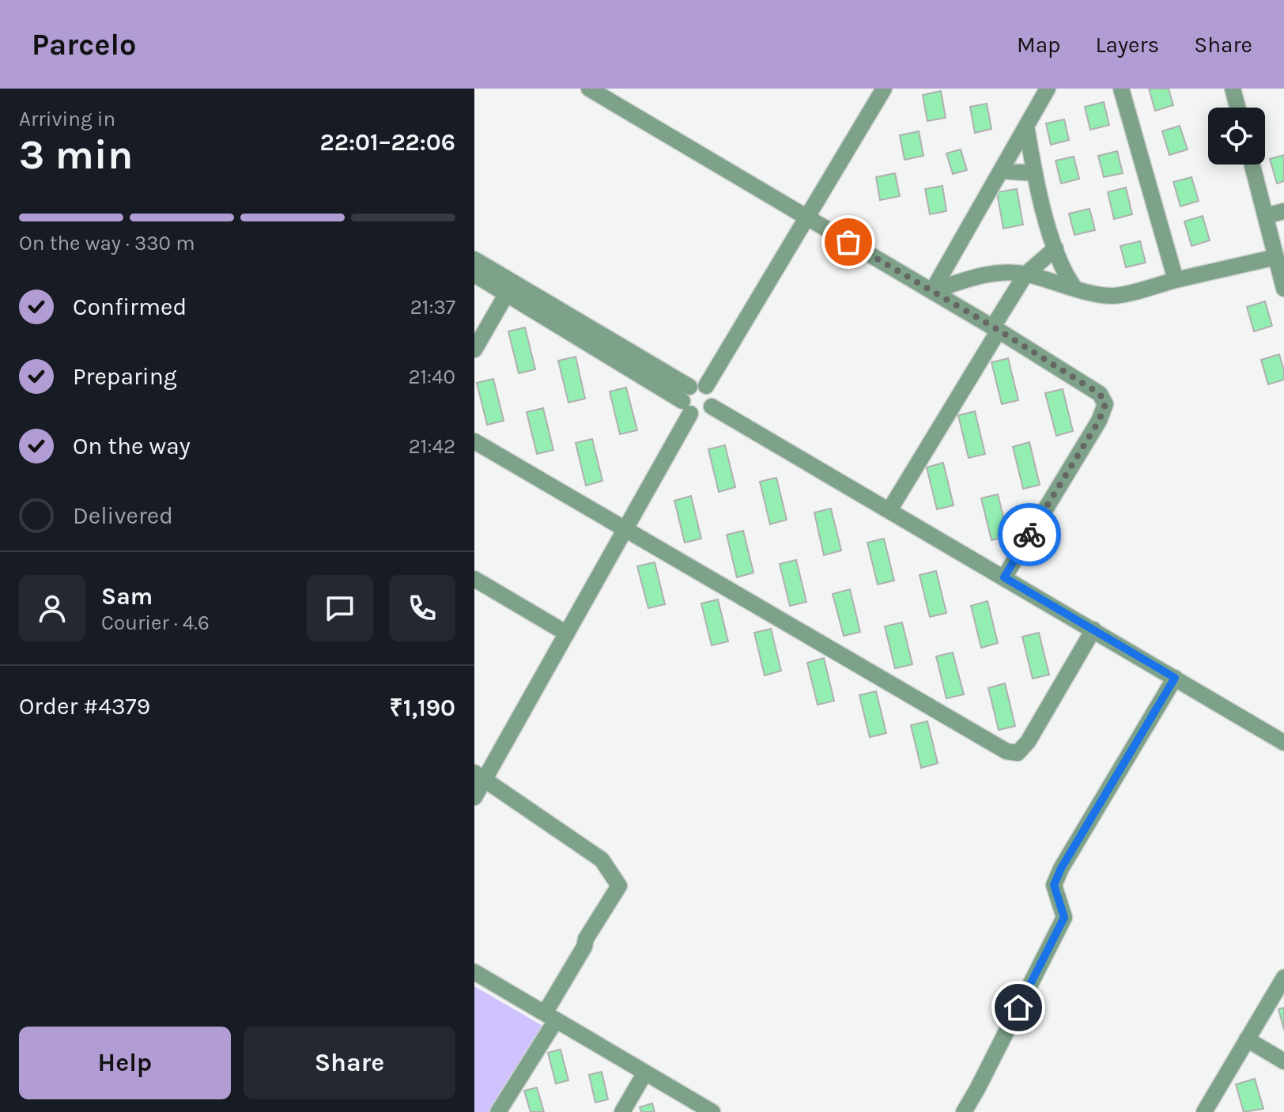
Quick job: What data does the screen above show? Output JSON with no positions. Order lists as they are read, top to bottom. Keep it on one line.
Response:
{"page":{"header":"Parcelo","nav":["Map","Layers","Share"],"heading":["3 min","Arriving in","22:01–22:06"],"panel":["Sam","Courier · 4.6","Order #4379","₹1,190"],"bar":"On the way · 330 m","list":[["Confirmed","21:37"],["Preparing","21:40"],["On the way","21:42"],"Delivered"],"buttons":["Help","Share"]}}
